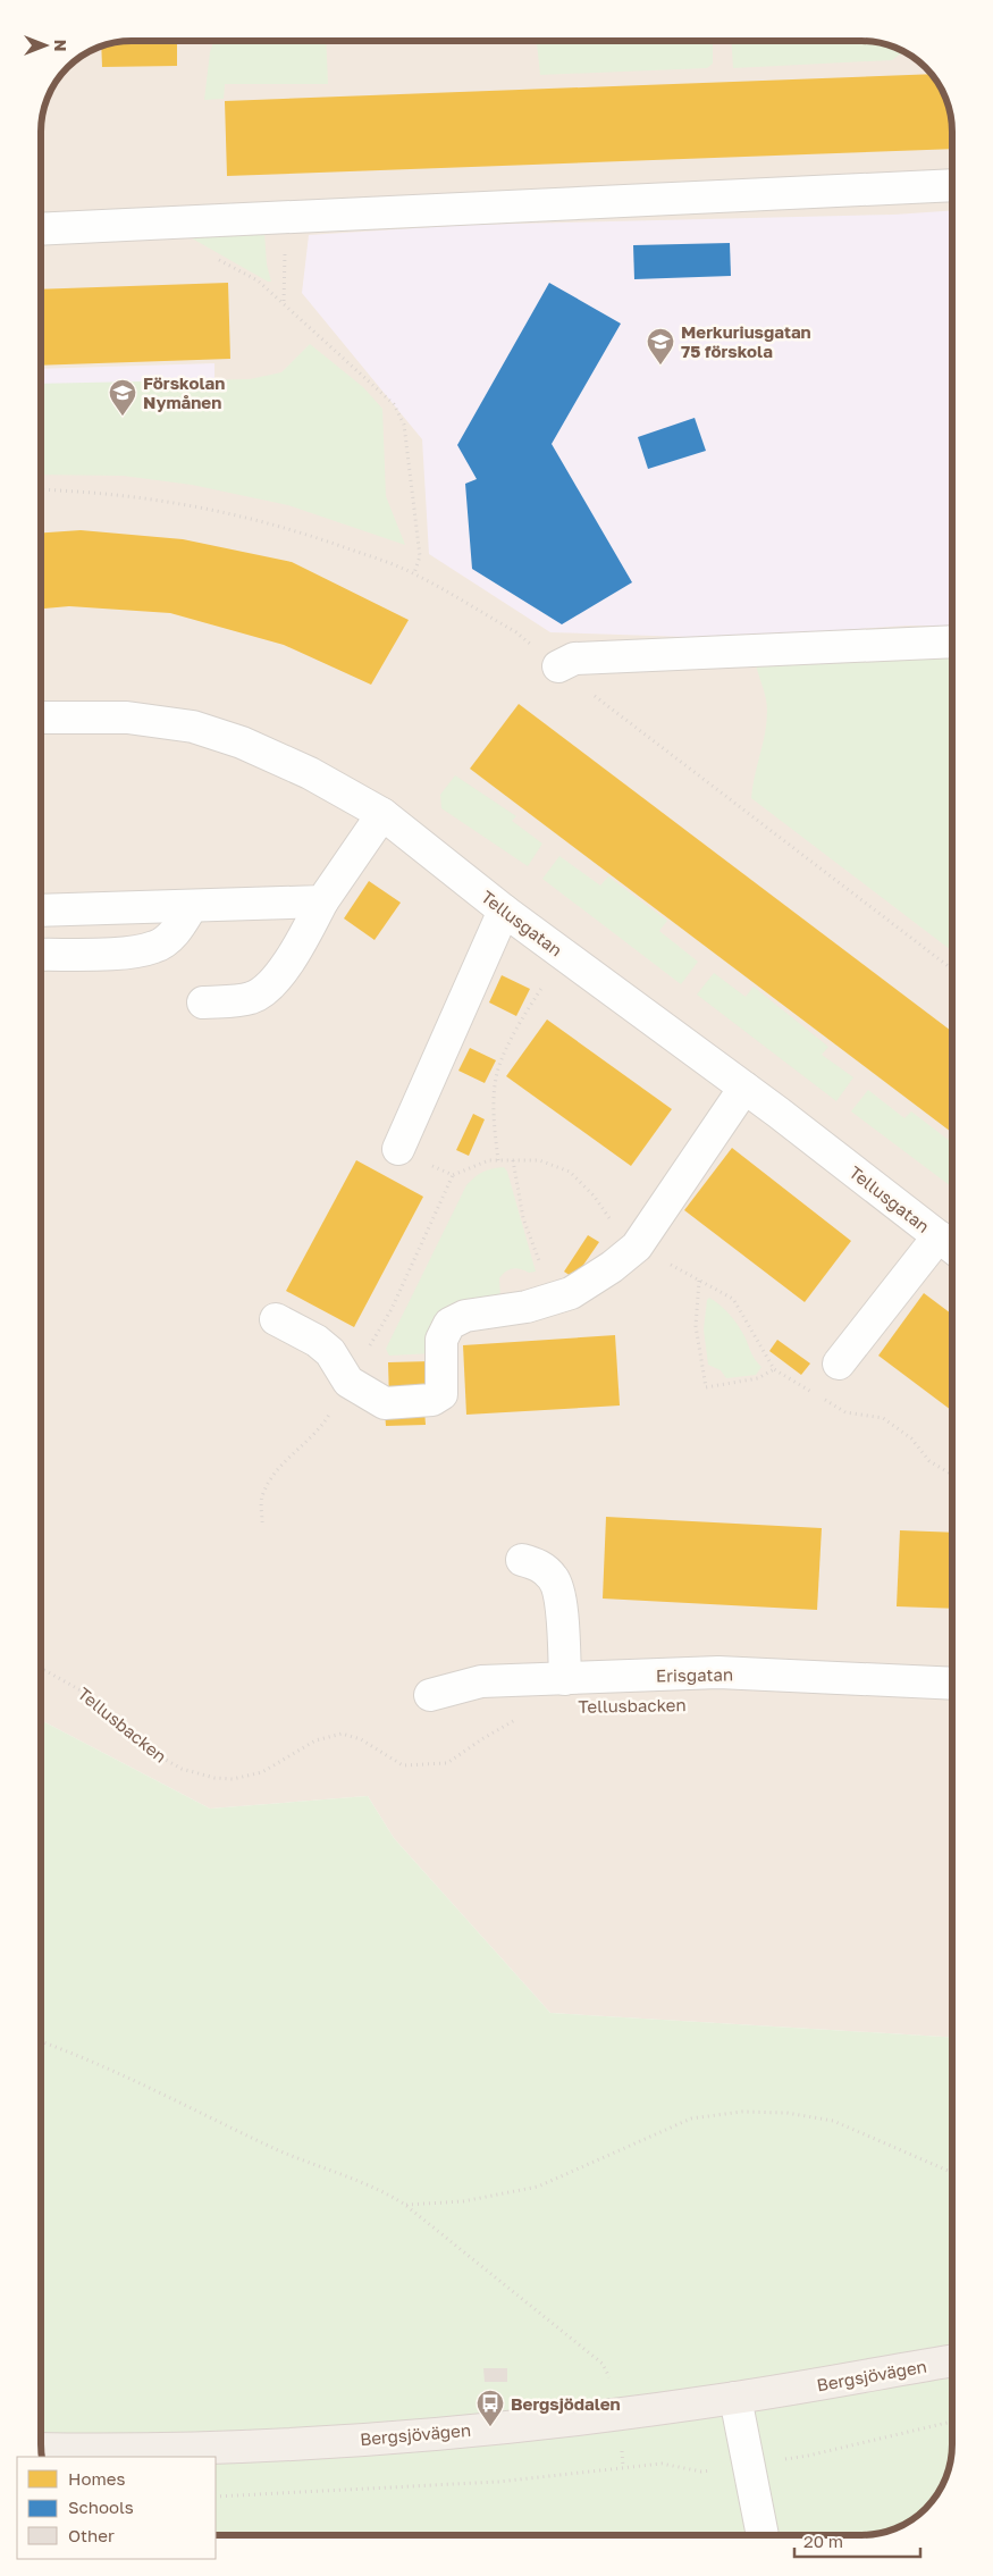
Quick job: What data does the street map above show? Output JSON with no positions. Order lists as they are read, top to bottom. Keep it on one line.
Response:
{"streets":{"main road":["Bergsjövägen"],"street":["Tellusgatan","Erisgatan"],"path":["Tellusbacken"]},"places":{"school or university":["Merkuriusgatan 75 förskola","Förskolan Nymånen"],"bus stop":["Bergsjödalen"]},"legend":["Homes","Schools","Other"],"scale_bar":"20 m","north":"right"}
